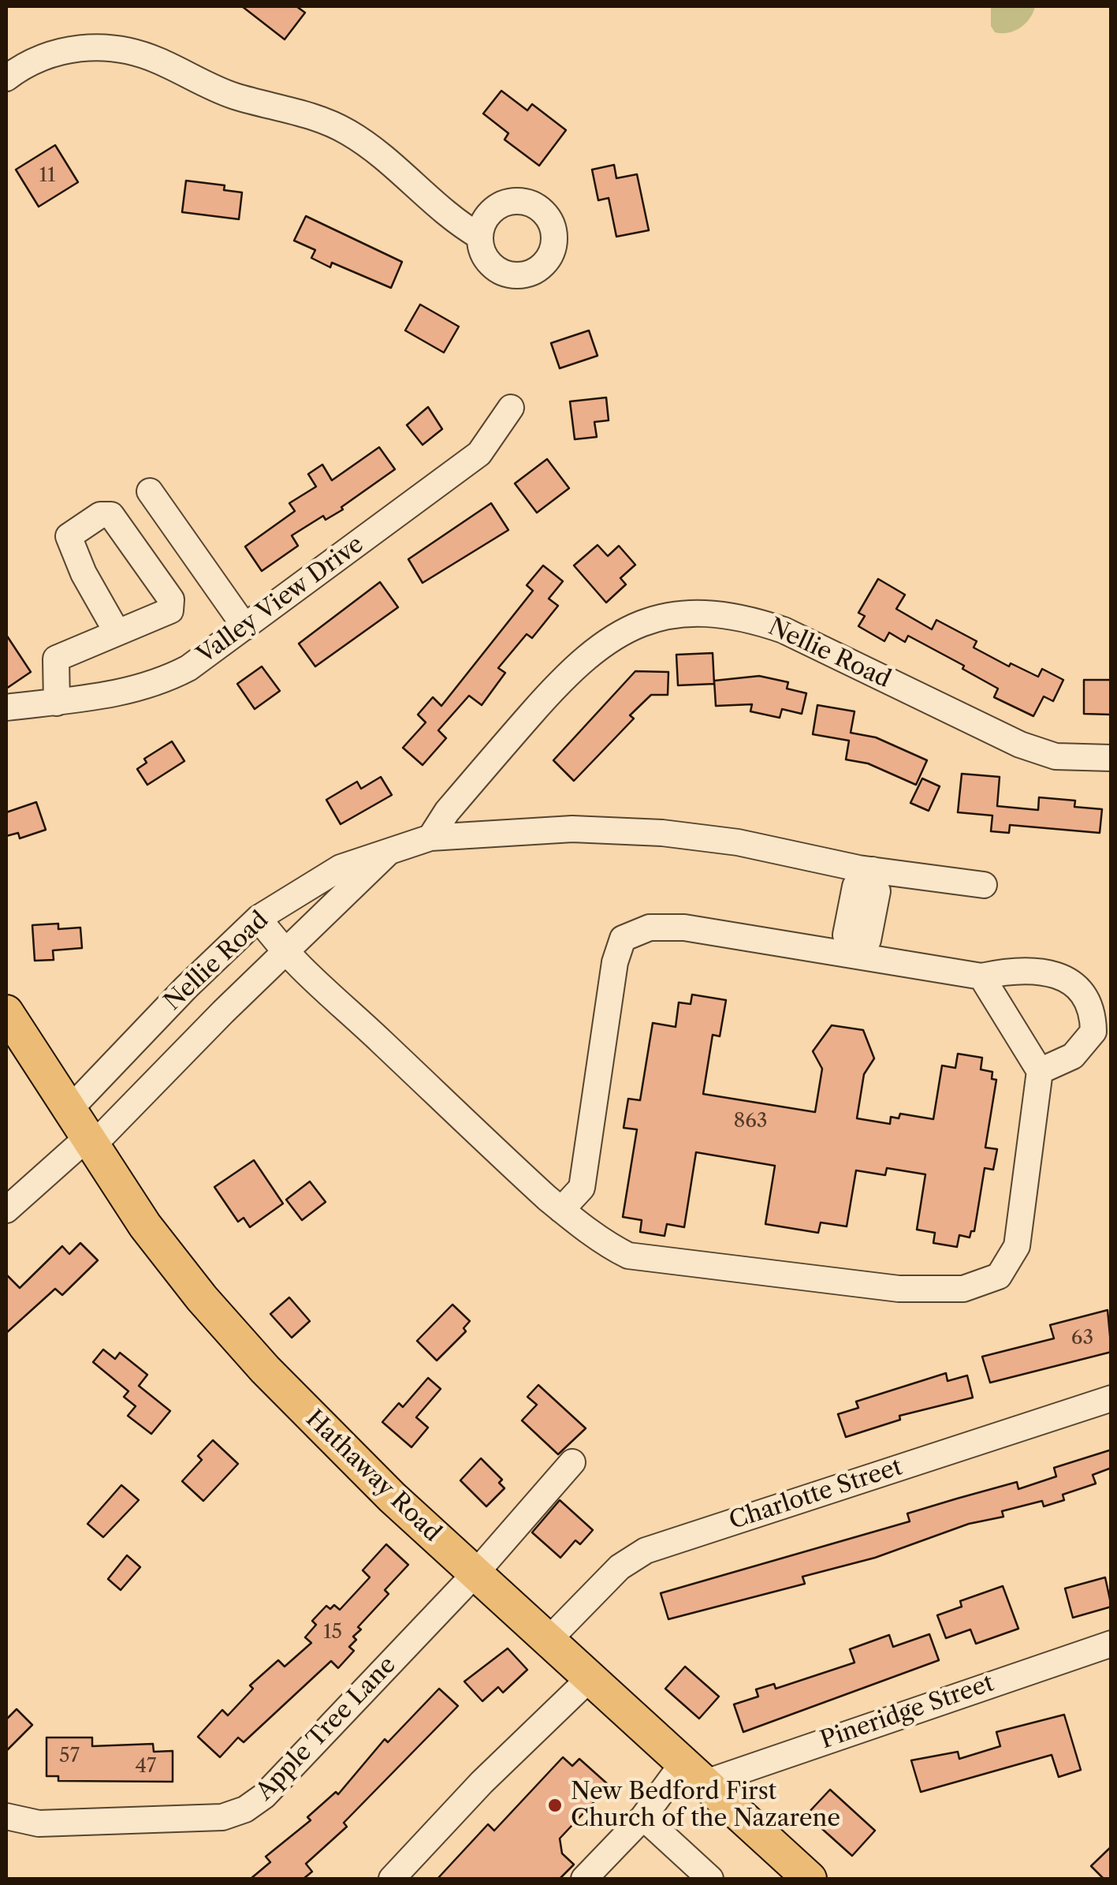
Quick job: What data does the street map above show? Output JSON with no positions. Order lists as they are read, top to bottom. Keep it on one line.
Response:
{"streets":{"main road":["Hathaway Road"],"street":["Valley View Drive","Nellie Road","Charlotte Street","Pineridge Street","Apple Tree Lane"]},"crossings":[["Nellie Road","Hathaway Road"],["Hathaway Road","Charlotte Street"],["Hathaway Road","Pineridge Street"],["Hathaway Road","Apple Tree Lane"]],"places":["New Bedford First Church of the Nazarene"],"house_numbers":["11","863","63","15","57","47"]}
